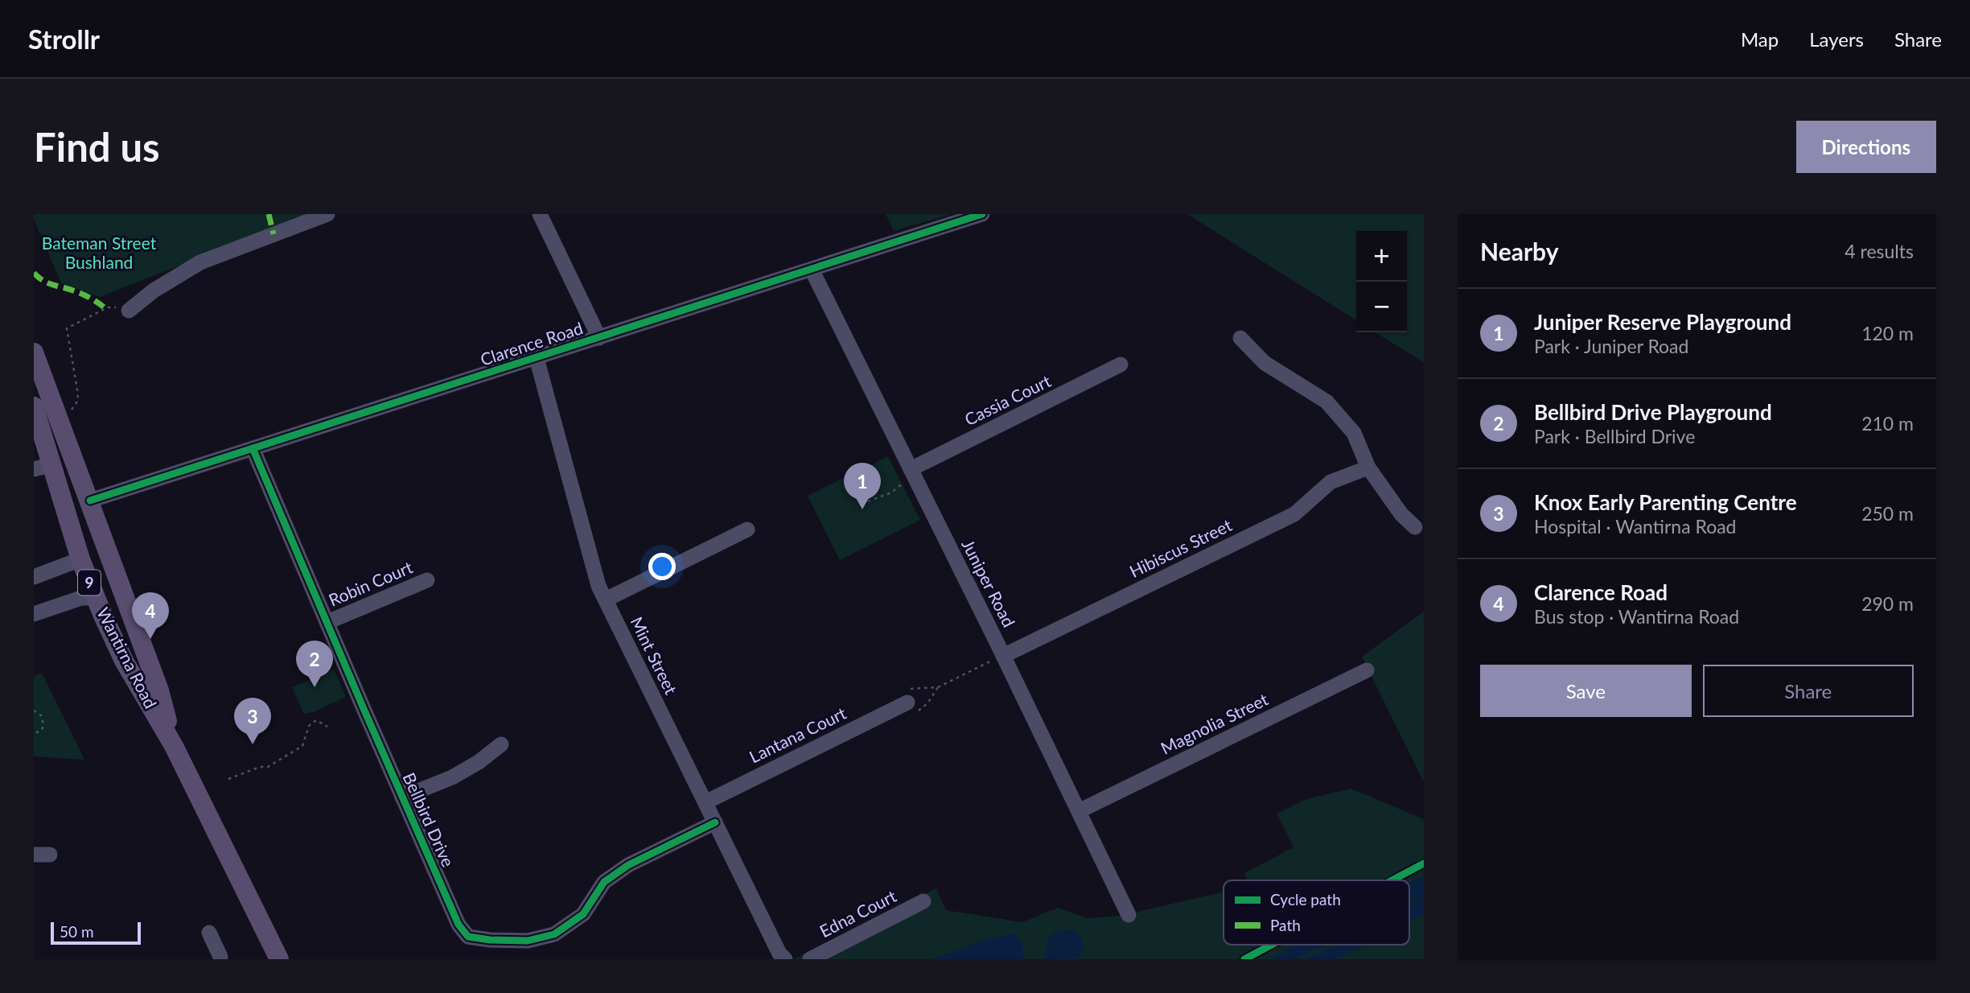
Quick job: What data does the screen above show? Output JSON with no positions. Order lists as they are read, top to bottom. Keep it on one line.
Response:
{"streets":{"main road":["9","Wantirna Road"],"street":["Clarence Road","Cassia Court","Hibiscus Street","Juniper Road","Robin Court","Mint Street","Magnolia Street","Lantana Court","Bellbird Drive","Edna Court"]},"crossings":[["Clarence Road","Juniper Road"],["Clarence Road","Mint Street"],["Clarence Road","Wantirna Road"],["Clarence Road","Bellbird Drive"],["Cassia Court","Juniper Road"],["Hibiscus Street","Juniper Road"],["Juniper Road","Magnolia Street"],["Robin Court","Bellbird Drive"],["Mint Street","Lantana Court"],["Mint Street","Bellbird Drive"]],"parks":["Bateman Street Bushland"],"legend":["Cycle path","Path"],"scale_bar":"50 m","page":{"header":"Strollr","nav":["Map","Layers","Share"],"buttons":["Directions",["Save","Share"]],"title":"Find us","heading":["Nearby","4 results"],"map_buttons":["+","−"],"list":[{"mark":"1","name":"Juniper Reserve Playground","note":"Park · Juniper Road","value":"120 m"},{"mark":"2","name":"Bellbird Drive Playground","note":"Park · Bellbird Drive","value":"210 m"},{"mark":"3","name":"Knox Early Parenting Centre","note":"Hospital · Wantirna Road","value":"250 m"},{"mark":"4","name":"Clarence Road","note":"Bus stop · Wantirna Road","value":"290 m"}],"pins":["1","4","2","3"],"scale":"50 m"}}
